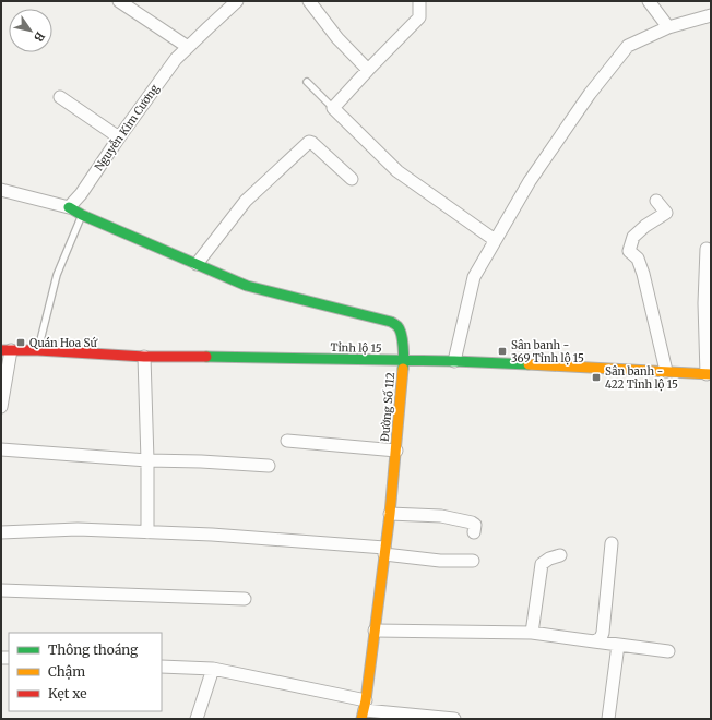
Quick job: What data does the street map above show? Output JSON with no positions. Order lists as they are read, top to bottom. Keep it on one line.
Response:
{"streets":{"street":["Nguyễn Kim Cương","Tỉnh lộ 15","Đường Số 112"]},"crossings":[["Nguyễn Kim Cương","Đường Số 112"],["Tỉnh lộ 15","Đường Số 112"]],"places":{"transit":["Quán Hoa Sứ","Sân banh - 369 Tỉnh lộ 15","Sân banh - 422 Tỉnh lộ 15"]},"legend":["Thông thoáng","Chậm","Kẹt xe"],"north":"bottom right"}
